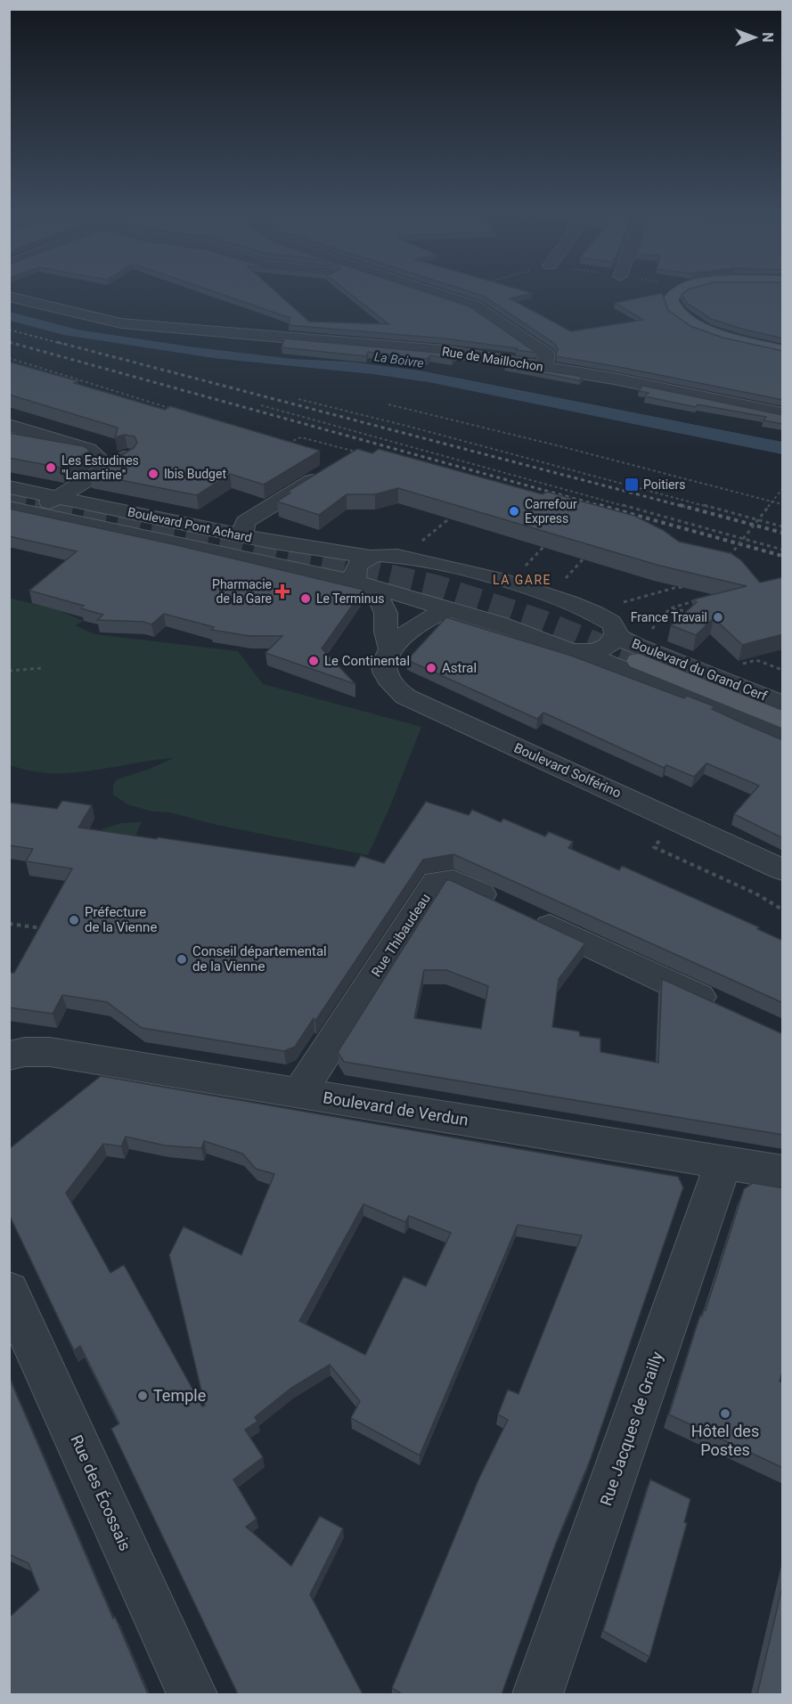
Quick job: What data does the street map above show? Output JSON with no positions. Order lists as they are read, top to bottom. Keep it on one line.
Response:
{"streets":{"main road":["Boulevard du Grand Cerf"],"street":["Rue de Maillochon","Boulevard Pont Achard","Boulevard Solférino","Rue Thibaudeau","Boulevard de Verdun","Rue Jacques de Grailly","Rue des Écossais"]},"crossings":[["Boulevard Pont Achard","Boulevard du Grand Cerf"],["Boulevard Pont Achard","Boulevard Solférino"],["Rue Thibaudeau","Boulevard de Verdun"],["Boulevard de Verdun","Rue Jacques de Grailly"]],"districts":["LA GARE"],"water":["La Boivre"],"places":{"other":["Les Estudines \"Lamartine\"","Ibis Budget","Carrefour Express","Le Terminus","France Travail","Le Continental","Astral","Préfecture de la Vienne","Conseil départemental de la Vienne","Temple","Hôtel des Postes"],"transit":["Poitiers"],"health":["Pharmacie de la Gare"]},"north":"right"}
